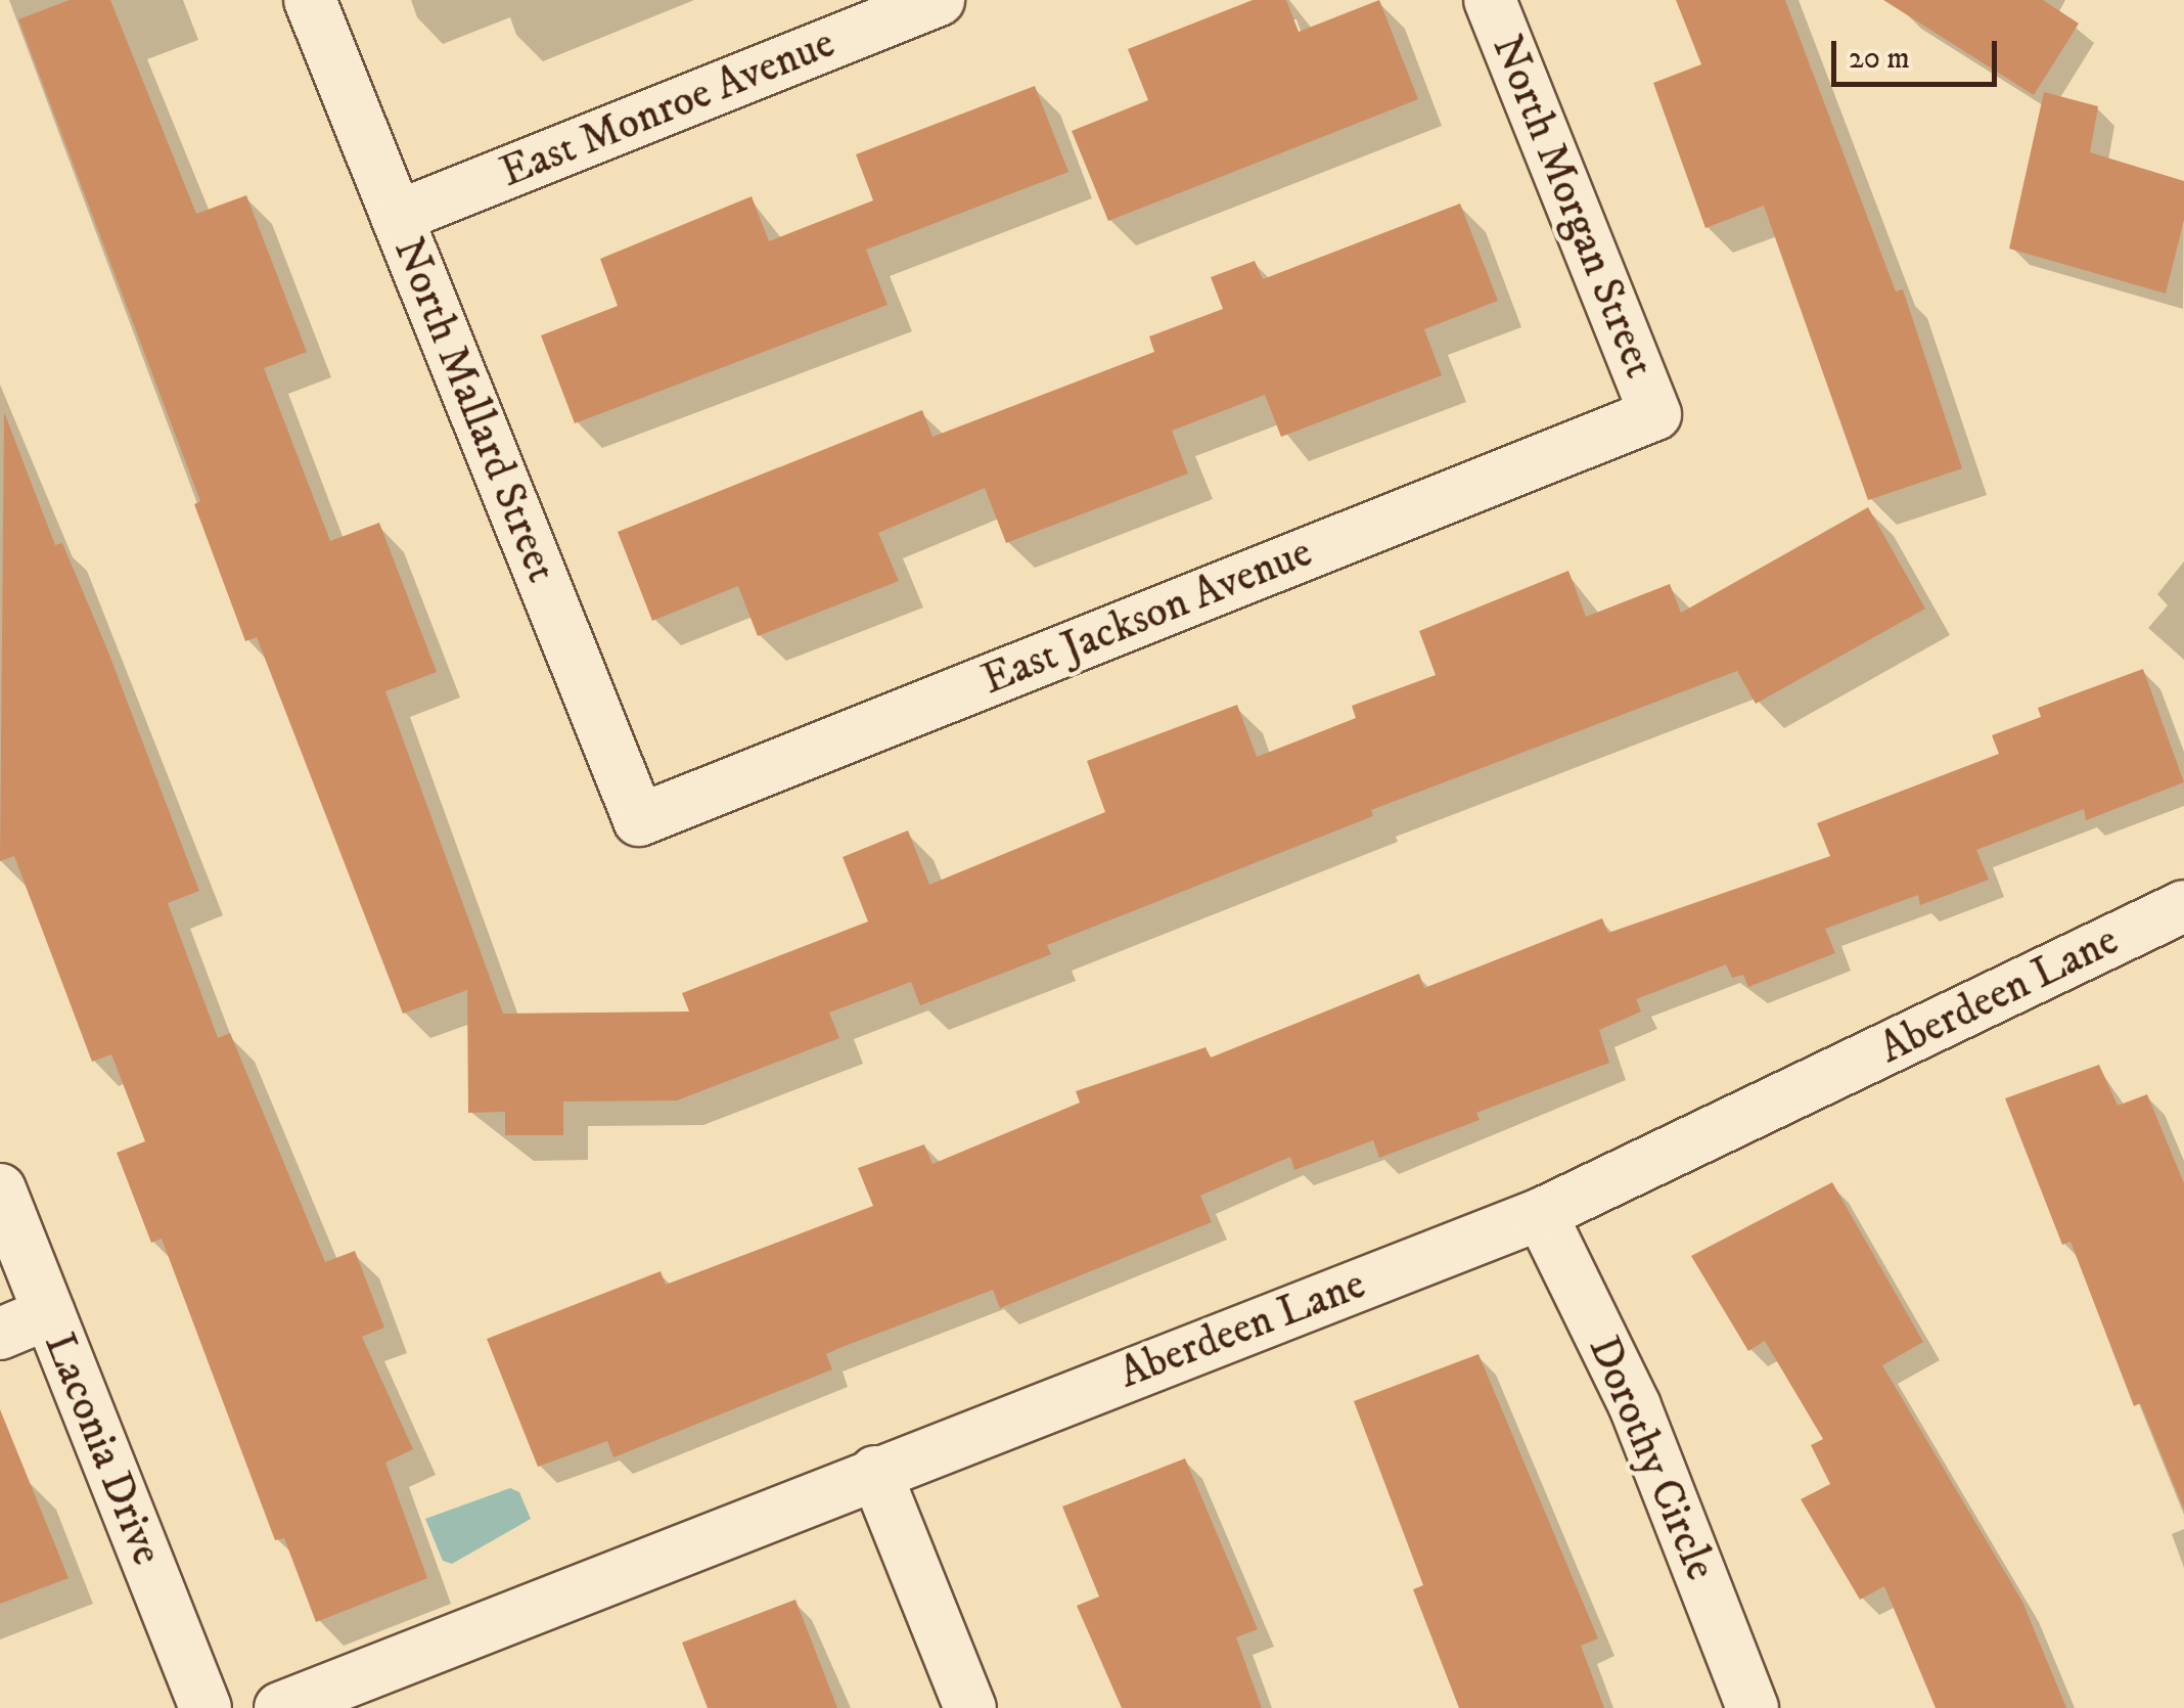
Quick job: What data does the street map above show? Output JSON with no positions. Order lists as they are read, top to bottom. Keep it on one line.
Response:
{"streets":{"street":["East Monroe Avenue","North Morgan Street","North Mallard Street","East Jackson Avenue","Aberdeen Lane","Laconia Drive","Dorothy Circle"]},"crossings":[["East Monroe Avenue","North Mallard Street"],["North Morgan Street","East Jackson Avenue"],["North Mallard Street","East Jackson Avenue"],["Aberdeen Lane","Dorothy Circle"]],"scale_bar":"20 m"}
